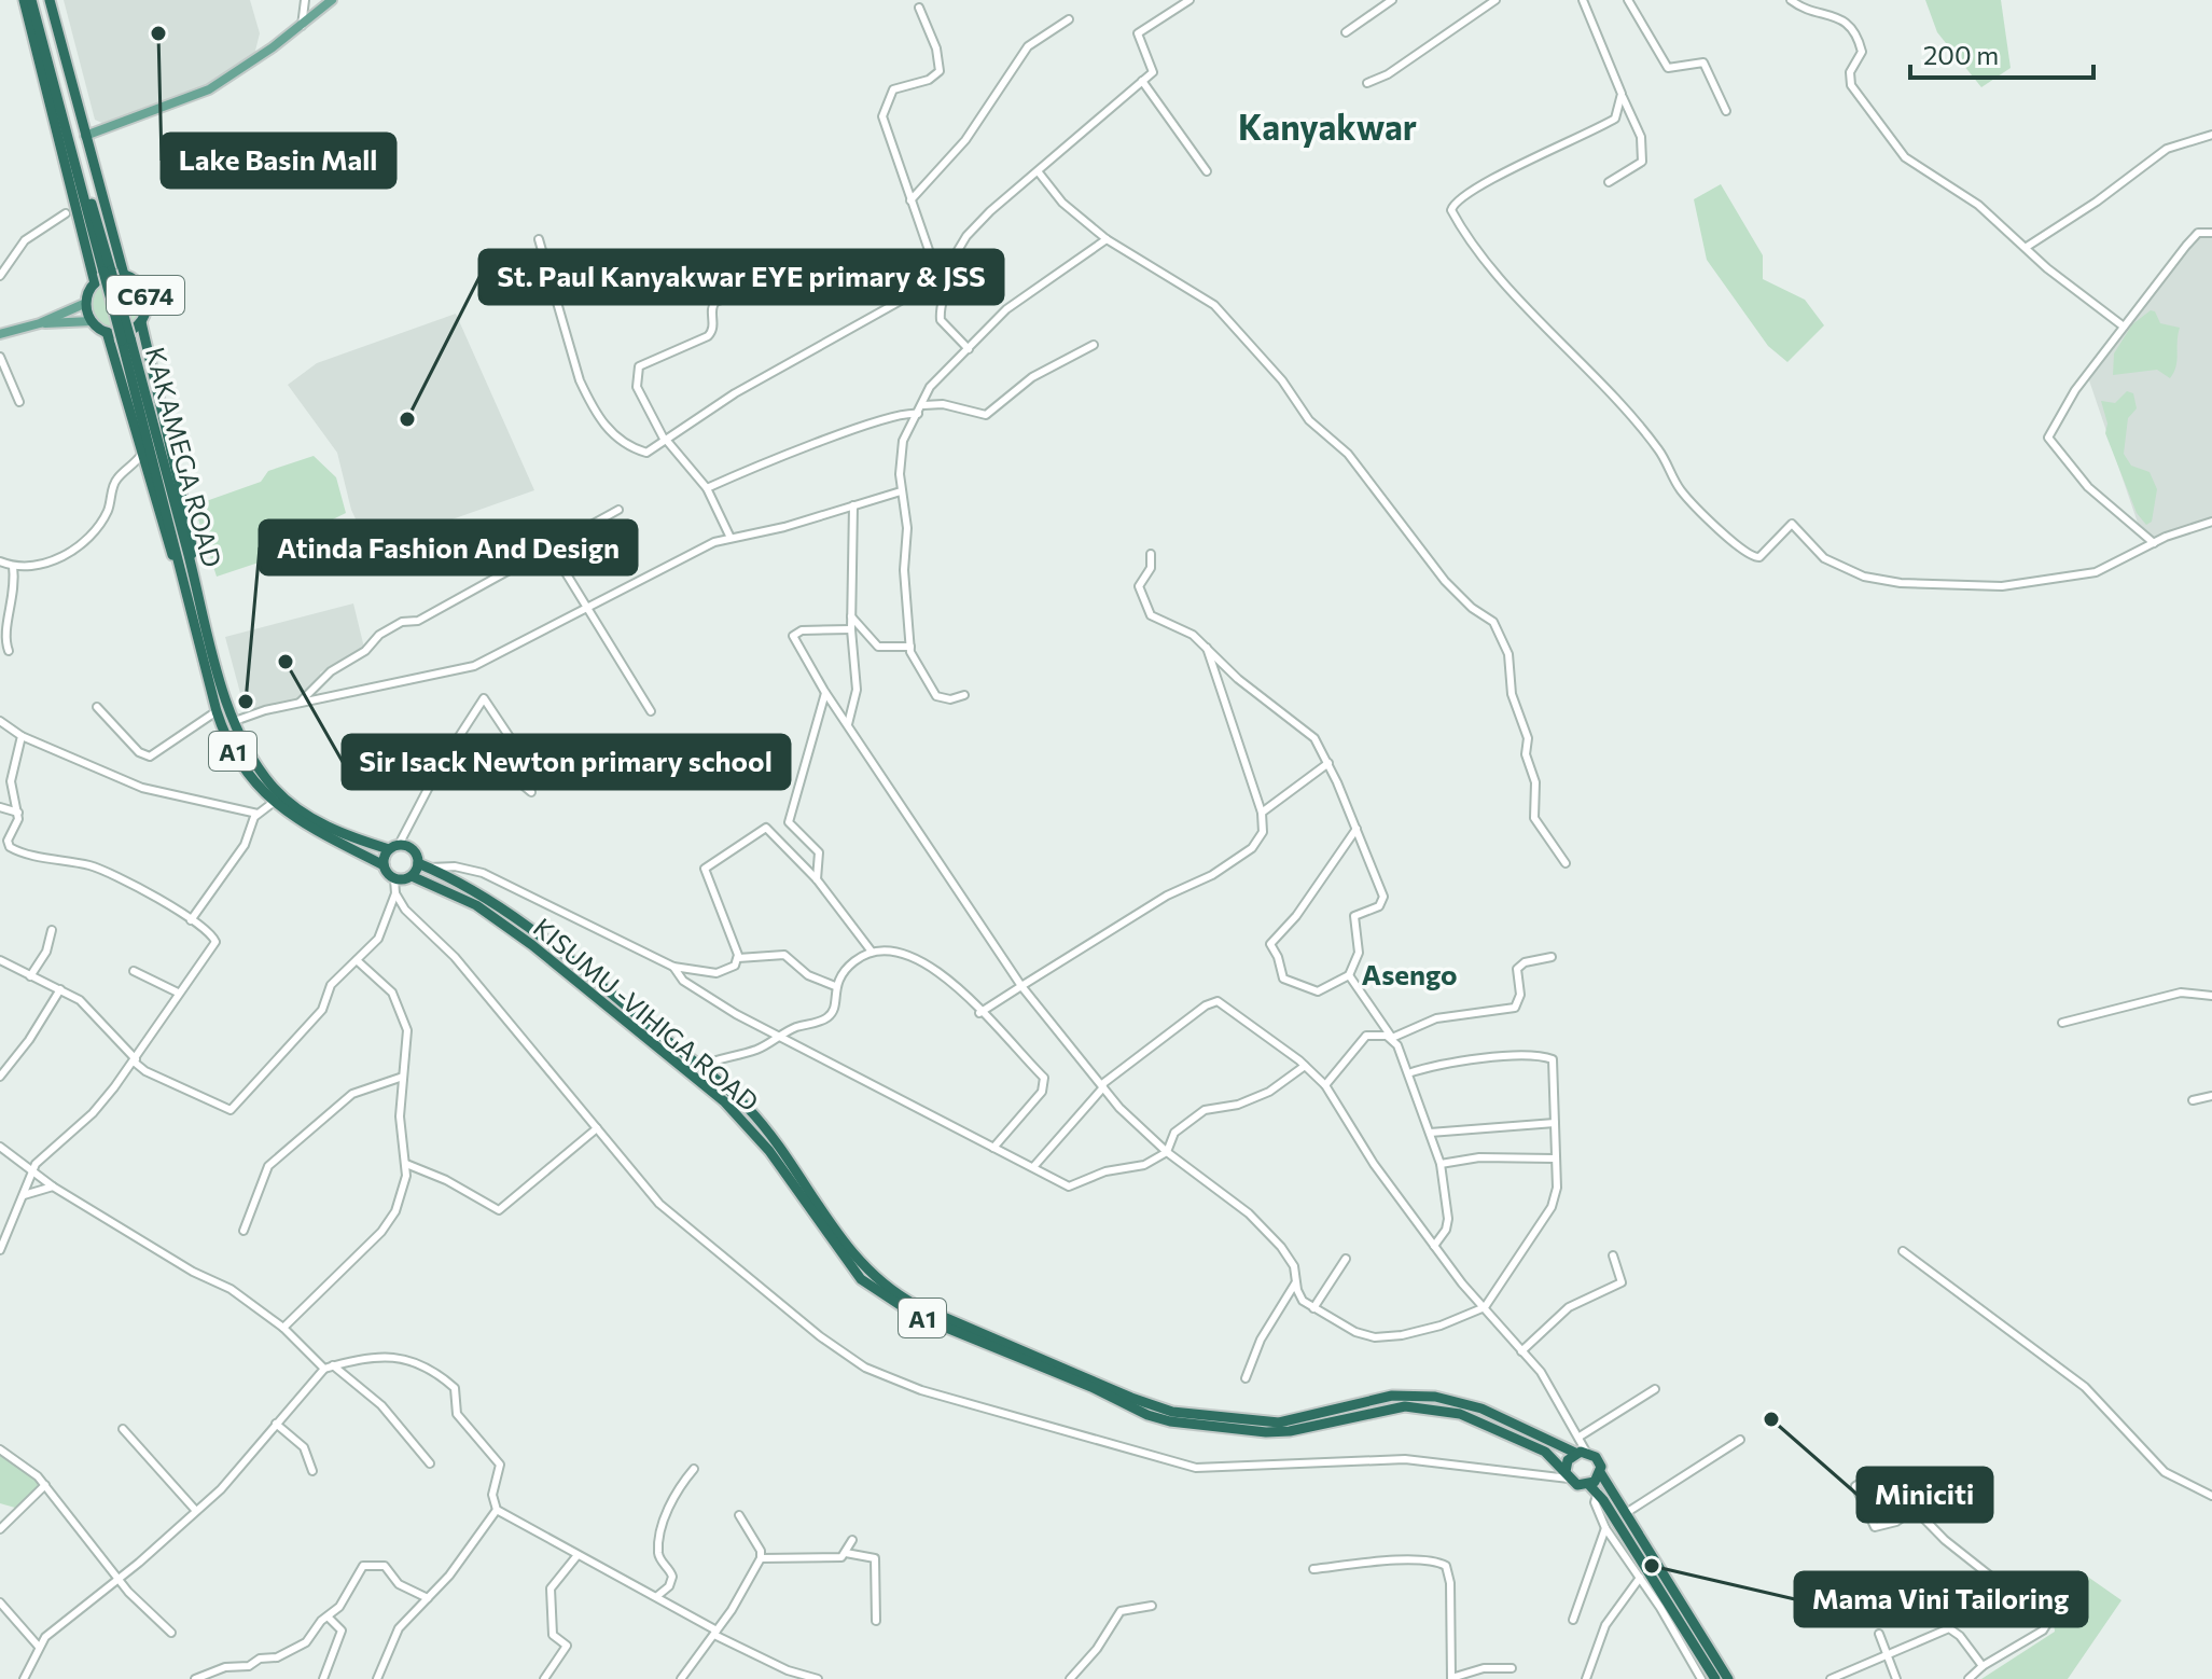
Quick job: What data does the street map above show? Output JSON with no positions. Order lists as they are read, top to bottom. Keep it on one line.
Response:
{"streets":{"highway":["C674","KAKAMEGA ROAD","A1","KISUMU -VIHIGA ROAD"]},"crossings":[["C674","A1"],["KAKAMEGA ROAD","A1"],["KAKAMEGA ROAD","KISUMU -VIHIGA ROAD"],["A1","KISUMU -VIHIGA ROAD"]],"districts":["Kanyakwar","Asengo"],"places":["Lake Basin Mall","St. Paul Kanyakwar EYE primary & JSS","Sir Isack Newton primary school","Atinda Fashion And Design","Miniciti","Mama Vini Tailoring"],"scale_bar":"200 m"}
